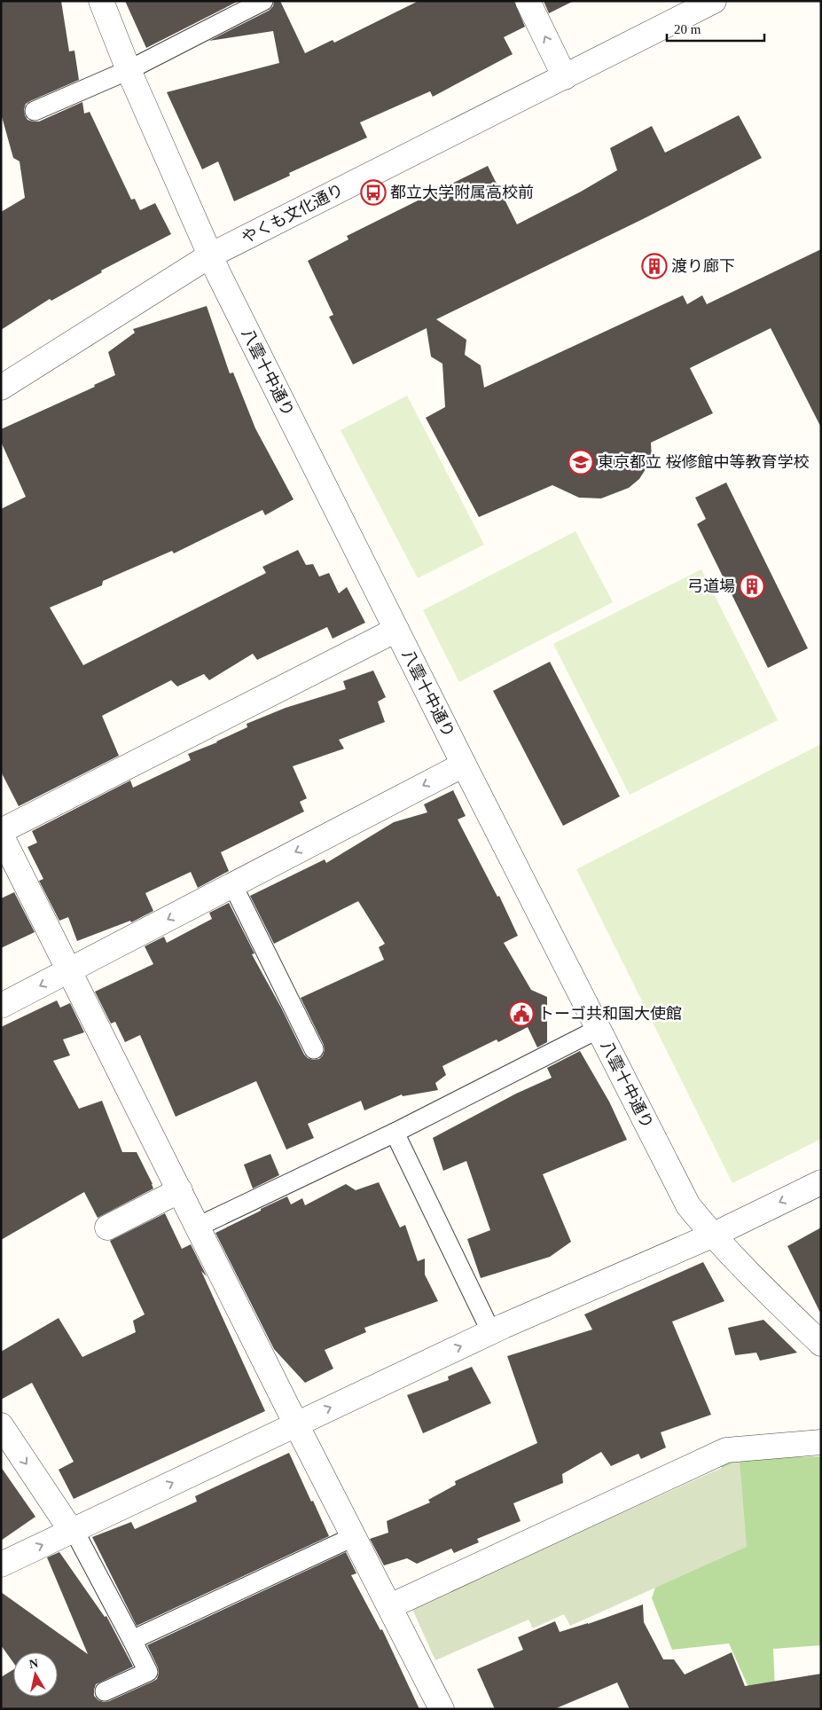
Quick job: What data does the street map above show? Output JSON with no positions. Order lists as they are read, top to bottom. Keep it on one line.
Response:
{"streets":{"street":["やくも文化通り","八雲十中通り"]},"crossings":[["やくも文化通り","八雲十中通り"]],"places":{"bus stop":["都立大学附属高校前"],"building":["渡り廊下","弓道場"],"school or university":["東京都立 桜修館中等教育学校"],"public building":["トーゴ共和国大使館"]},"scale_bar":"20 m","north":"top"}
